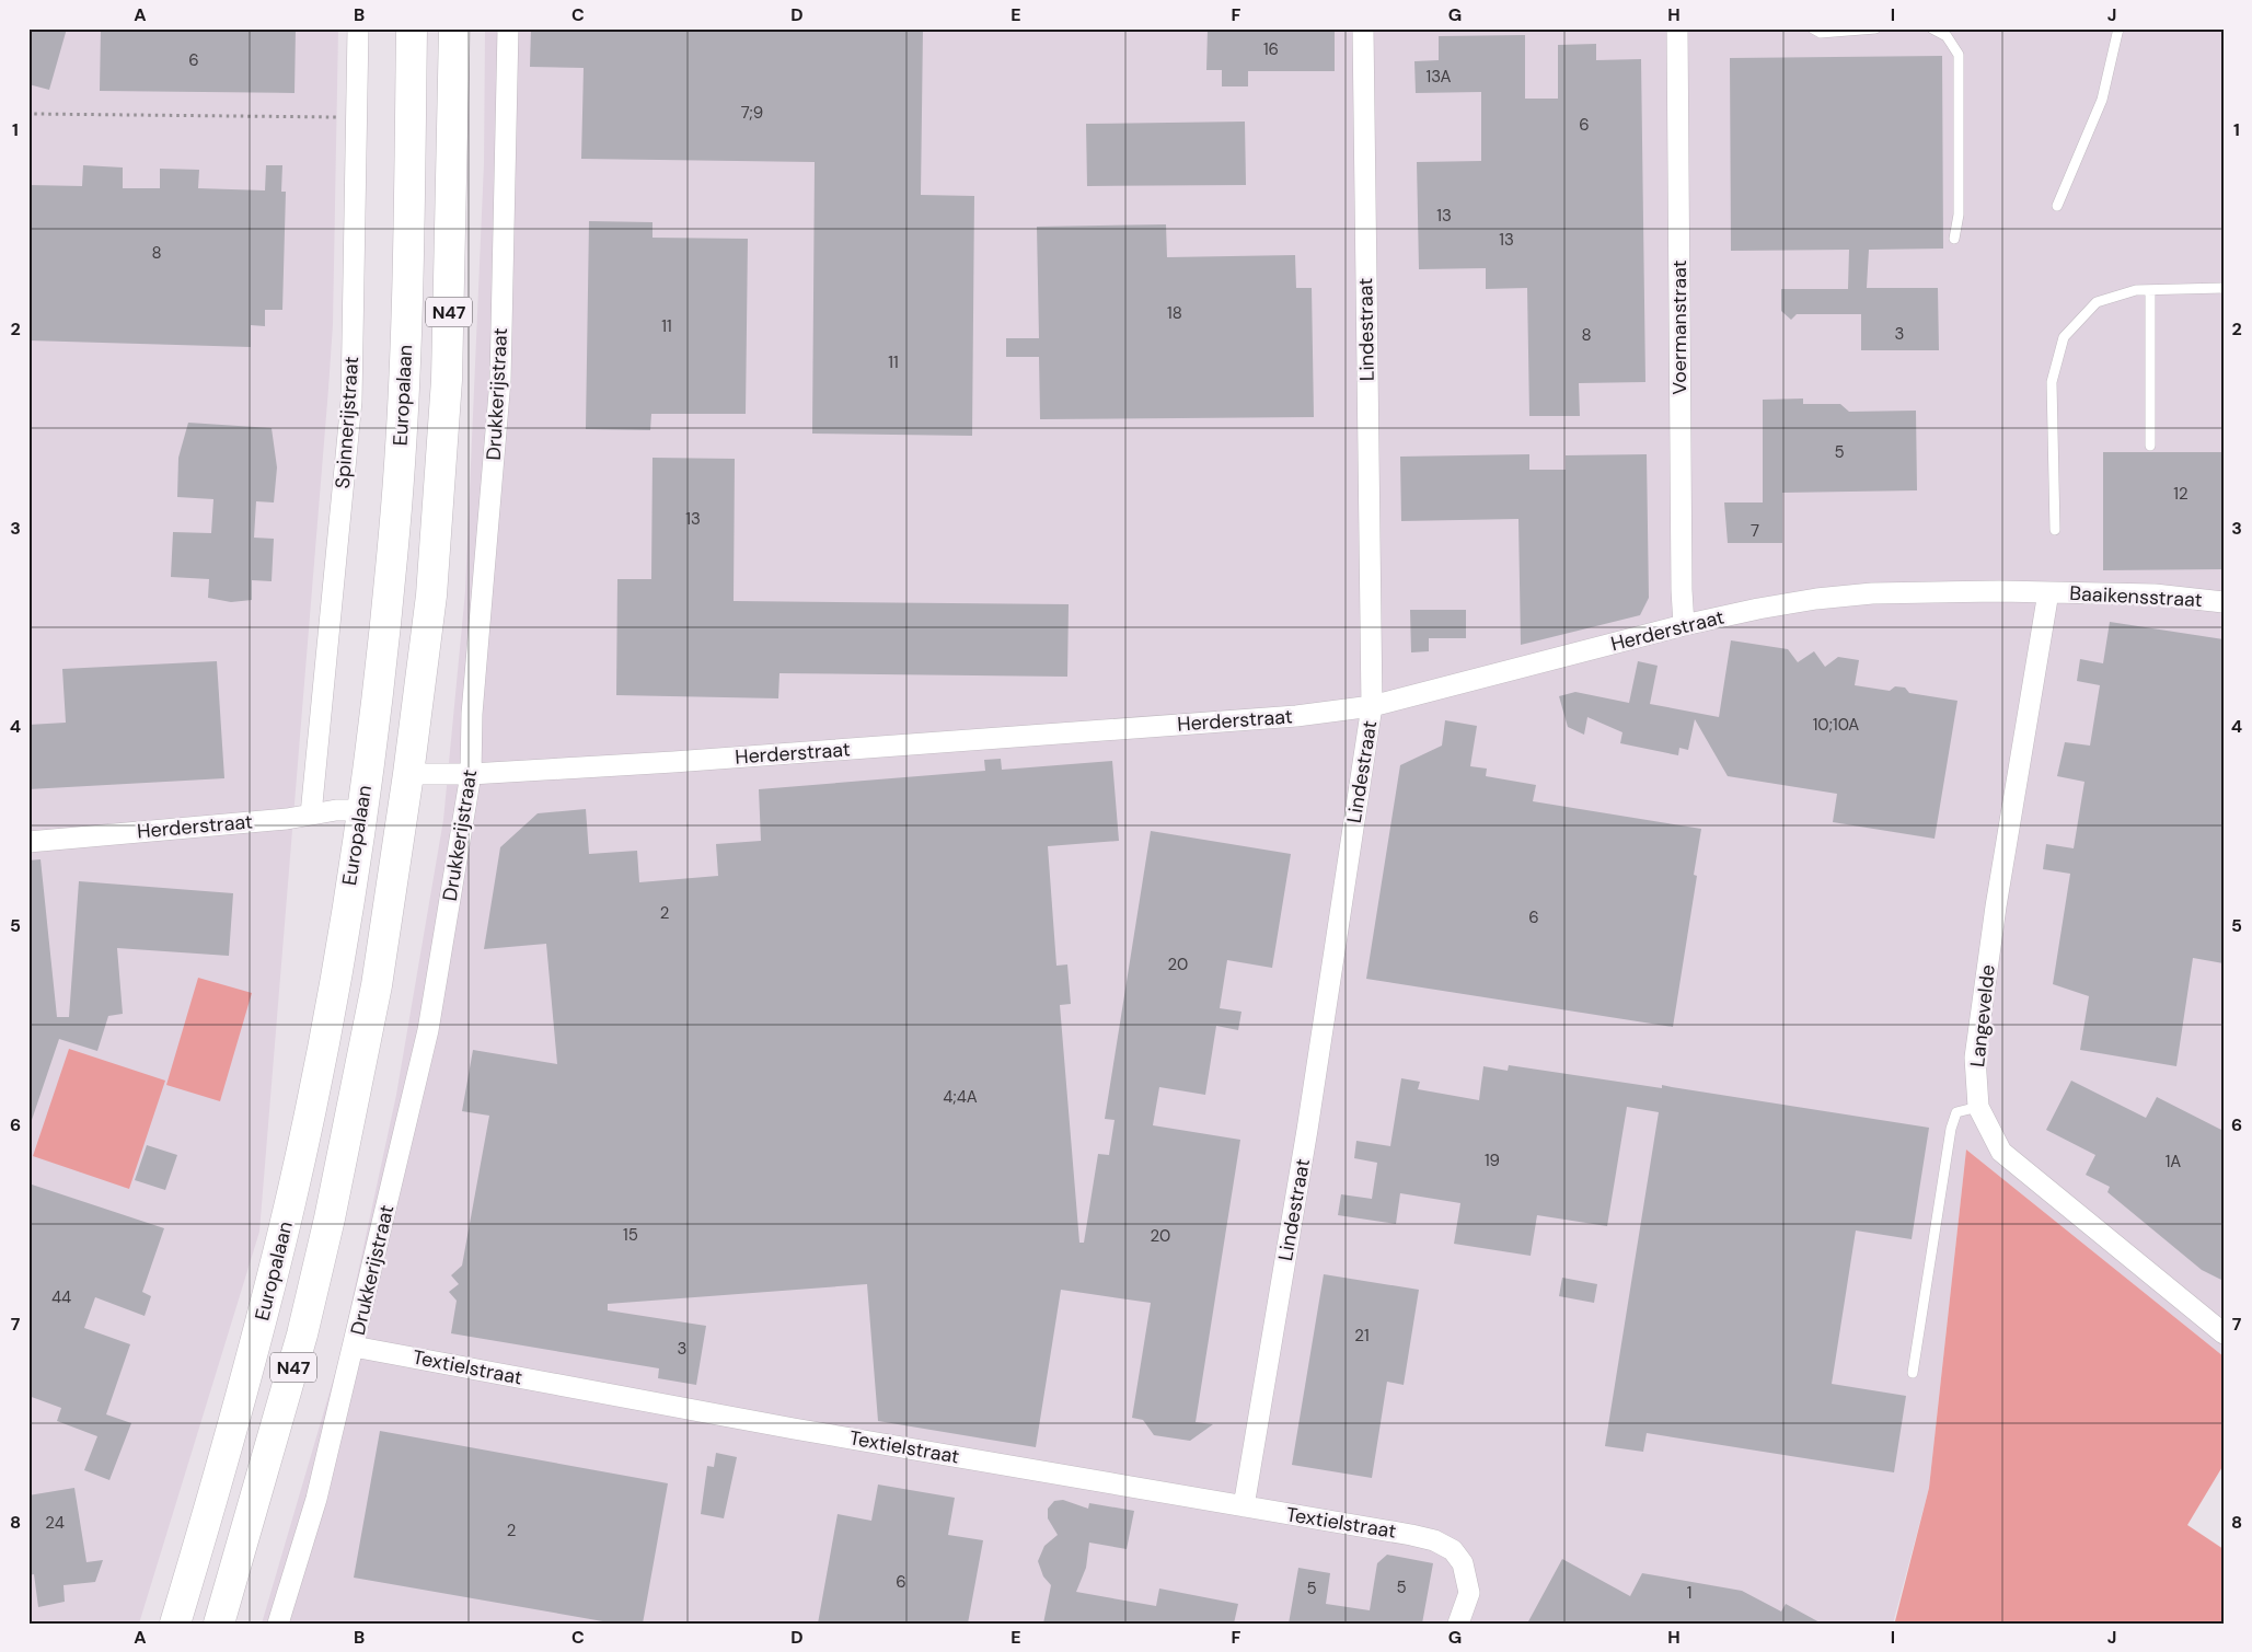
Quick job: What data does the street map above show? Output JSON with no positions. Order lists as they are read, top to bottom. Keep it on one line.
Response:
{"streets":{"highway":["N47","Europalaan"],"street":["Voermanstraat","Lindestraat","Drukkerijstraat","Spinnerijstraat","Baaikensstraat","Herderstraat","Langevelde","Textielstraat"]},"crossings":[["N47","Herderstraat"],["Voermanstraat","Herderstraat"],["Lindestraat","Herderstraat"],["Lindestraat","Textielstraat"],["Drukkerijstraat","Herderstraat"],["Drukkerijstraat","Textielstraat"],["Europalaan","Herderstraat"],["Spinnerijstraat","Herderstraat"],["Baaikensstraat","Herderstraat"],["Baaikensstraat","Langevelde"],["Herderstraat","Langevelde"]],"house_numbers":["16","6","13A","7;9","6","13","13","8","18","11","3","8","11","5","12","13","7","10;10A","2","6","20","4;4A","19","1A","15","20","44","21","3","24","2","6","5","5","1"],"grid":{"columns":["A","B","C","D","E","F","G","H","I","J"],"rows":["1","2","3","4","5","6","7","8"]}}
